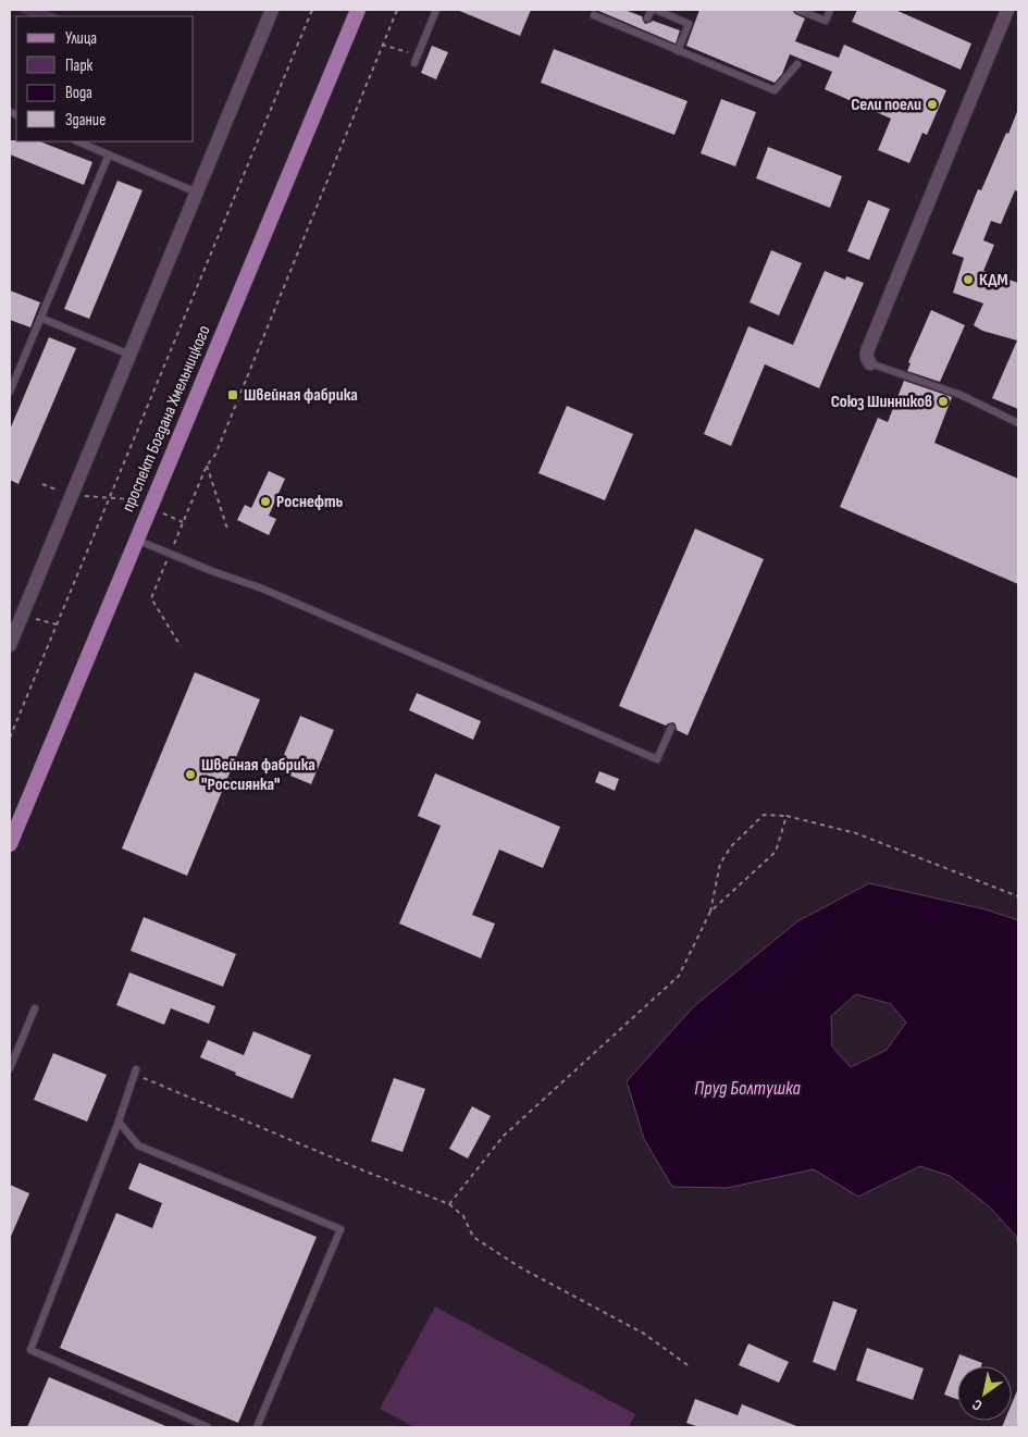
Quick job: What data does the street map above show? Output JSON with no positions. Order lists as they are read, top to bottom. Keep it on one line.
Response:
{"streets":{"main road":["проспект Богдана Хмельницкого"]},"water":["Пруд Болтушка"],"places":{"other":["Сели поели","КДМ","Союз Шинников","Роснефть","Швейная фабрика \"Россиянка\""],"transit":["Швейная фабрика"]},"legend":["Улица","Парк","Вода","Здание"],"north":"bottom left"}
